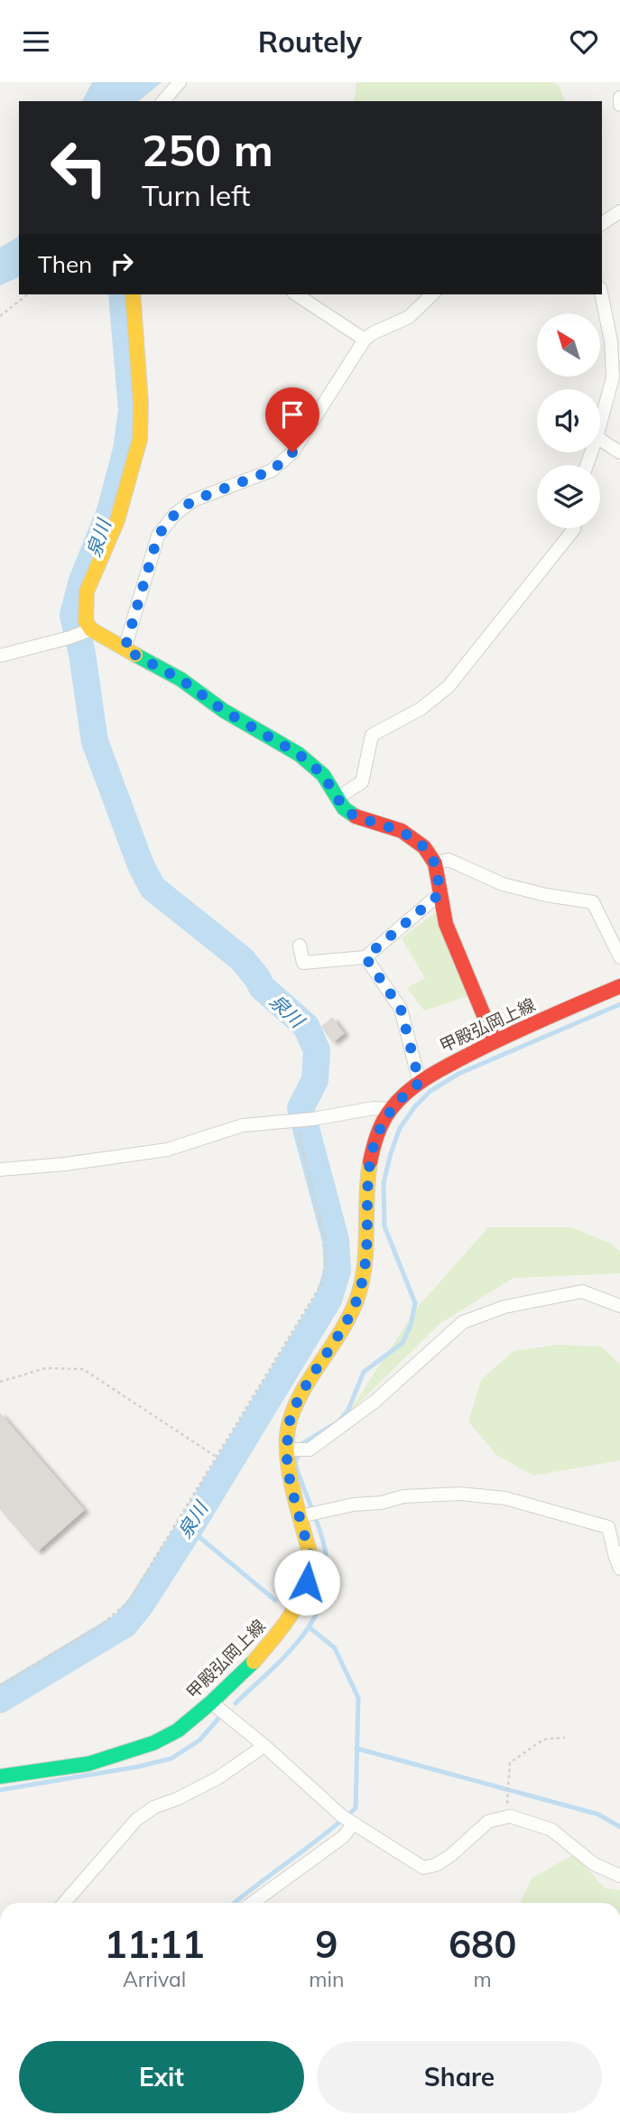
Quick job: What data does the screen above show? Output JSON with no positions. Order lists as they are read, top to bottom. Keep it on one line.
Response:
{"streets":{"main road":["甲殿弘岡上線"]},"water":["泉川"],"north":"top left","page":{"header":"Routely","turn":["250 m","Turn left"],"then":"Then","eta":["11:11","Arrival","9","min","680","m"],"buttons":["Exit","Share"]}}
